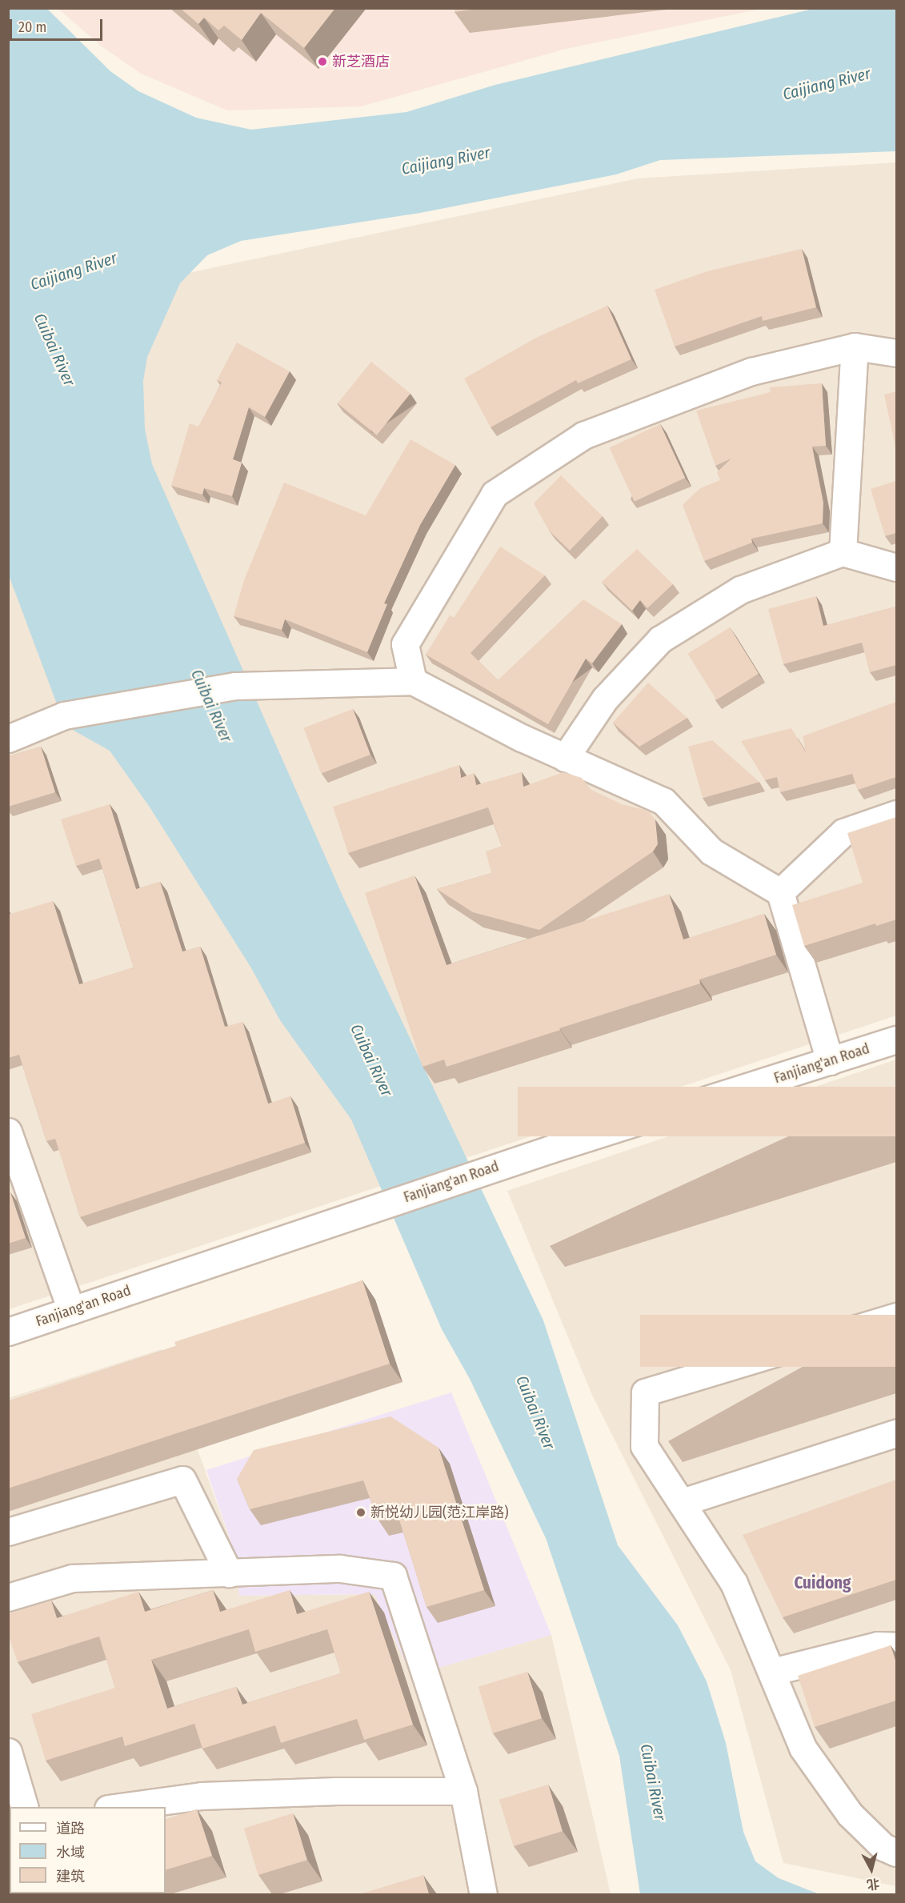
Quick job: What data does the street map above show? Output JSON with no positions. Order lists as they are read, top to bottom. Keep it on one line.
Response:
{"streets":{"street":["Fanjiang'an Road"]},"districts":["Cuidong"],"water":["Caijiang River","Cuibai River"],"places":["新芝酒店","新悦幼儿园(范江岸路)"],"legend":["道路","水域","建筑"],"scale_bar":"20 m","north":"bottom"}
